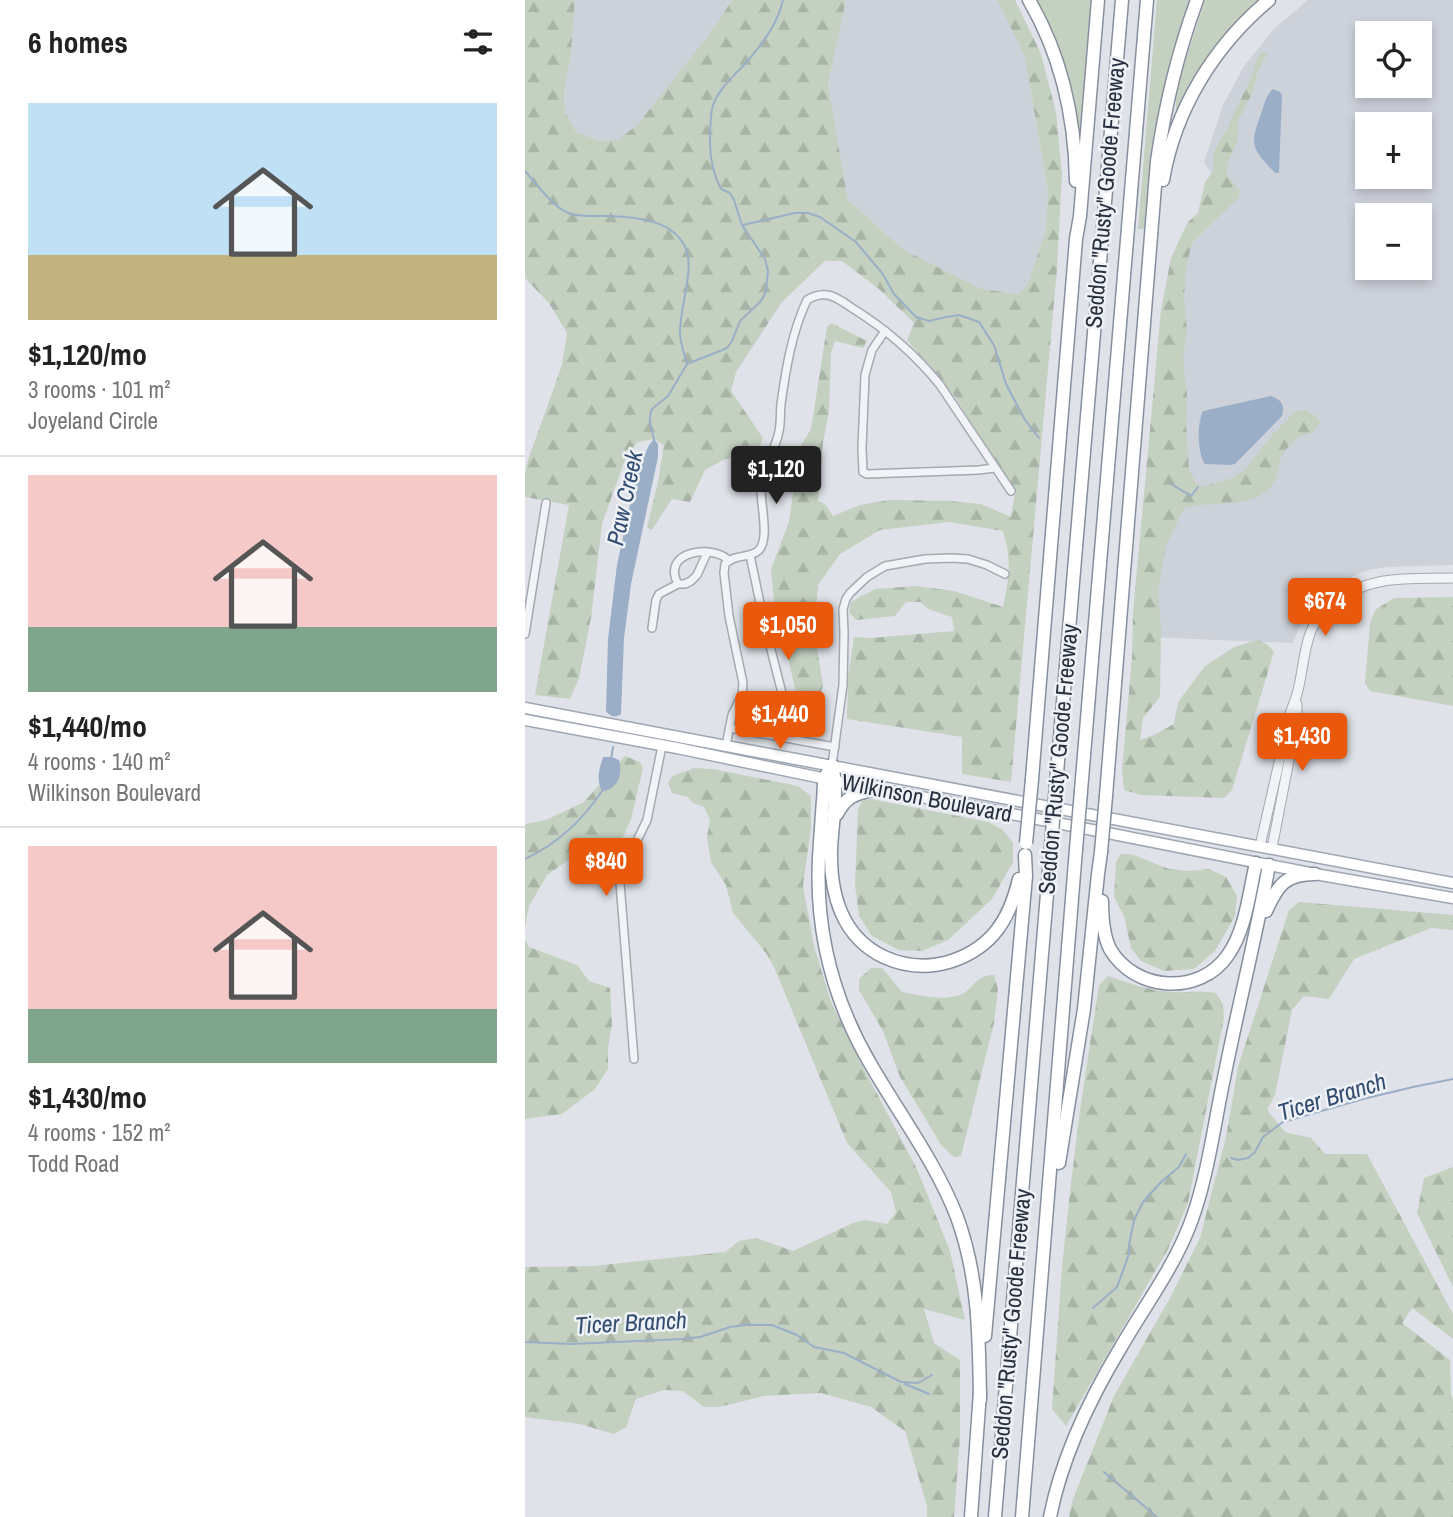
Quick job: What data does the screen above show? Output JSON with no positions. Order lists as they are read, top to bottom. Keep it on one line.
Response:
{"streets":{"highway":["Seddon \"Rusty\" Goode Freeway"],"main road":["Wilkinson Boulevard"]},"water":["Paw Creek","Ticer Branch"],"page":{"heading":"6 homes","map_buttons":["+","−"],"list":[{"name":"$1,120/mo","note":"3 rooms · 101 m² · Joyeland Circle"},{"name":"$1,440/mo","note":"4 rooms · 140 m² · Wilkinson Boulevard"},{"name":"$1,430/mo","note":"4 rooms · 152 m² · Todd Road"}],"price":["$1,120","$674","$1,050","$1,440","$1,430","$840"]}}
